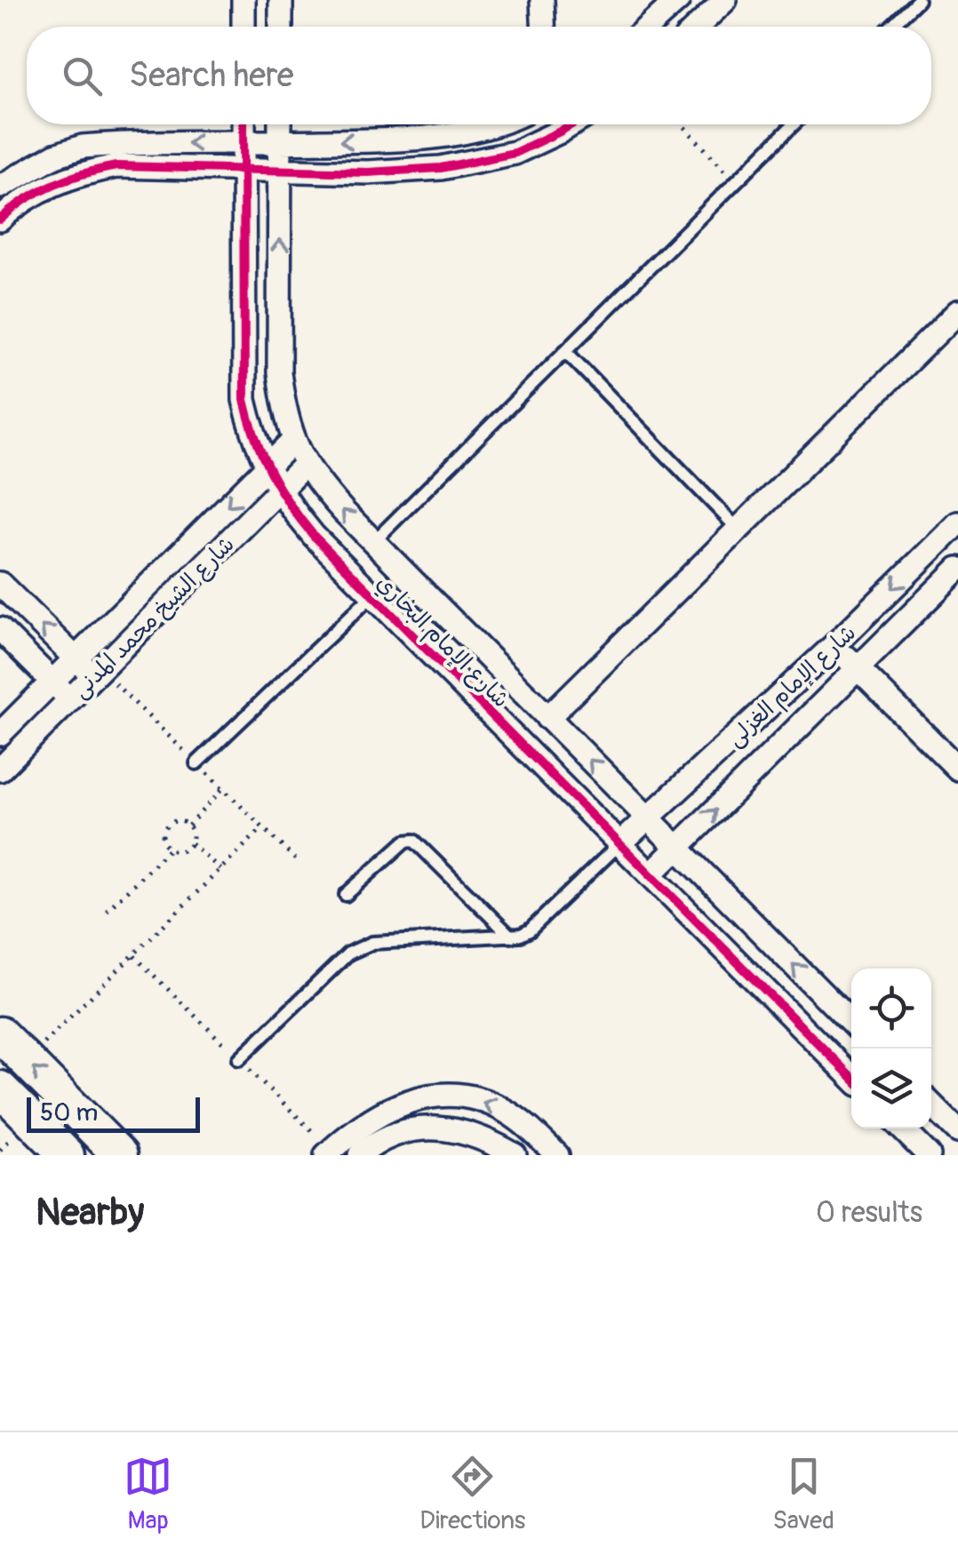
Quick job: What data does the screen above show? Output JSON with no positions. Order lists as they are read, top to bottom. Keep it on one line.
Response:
{"streets":{"street":["شارع الشيخ محمد المدنى","شارع الإمام البخاري","شارع الإمام الغزلى"]},"crossings":[["شارع الشيخ محمد المدنى","شارع الإمام البخاري"],["شارع الإمام البخاري","شارع الإمام الغزلى"]],"scale_bar":"50 m","page":{"search":"Search here","scale":"50 m","heading":["Nearby","0 results"],"nav":["Map","Directions","Saved"]}}
